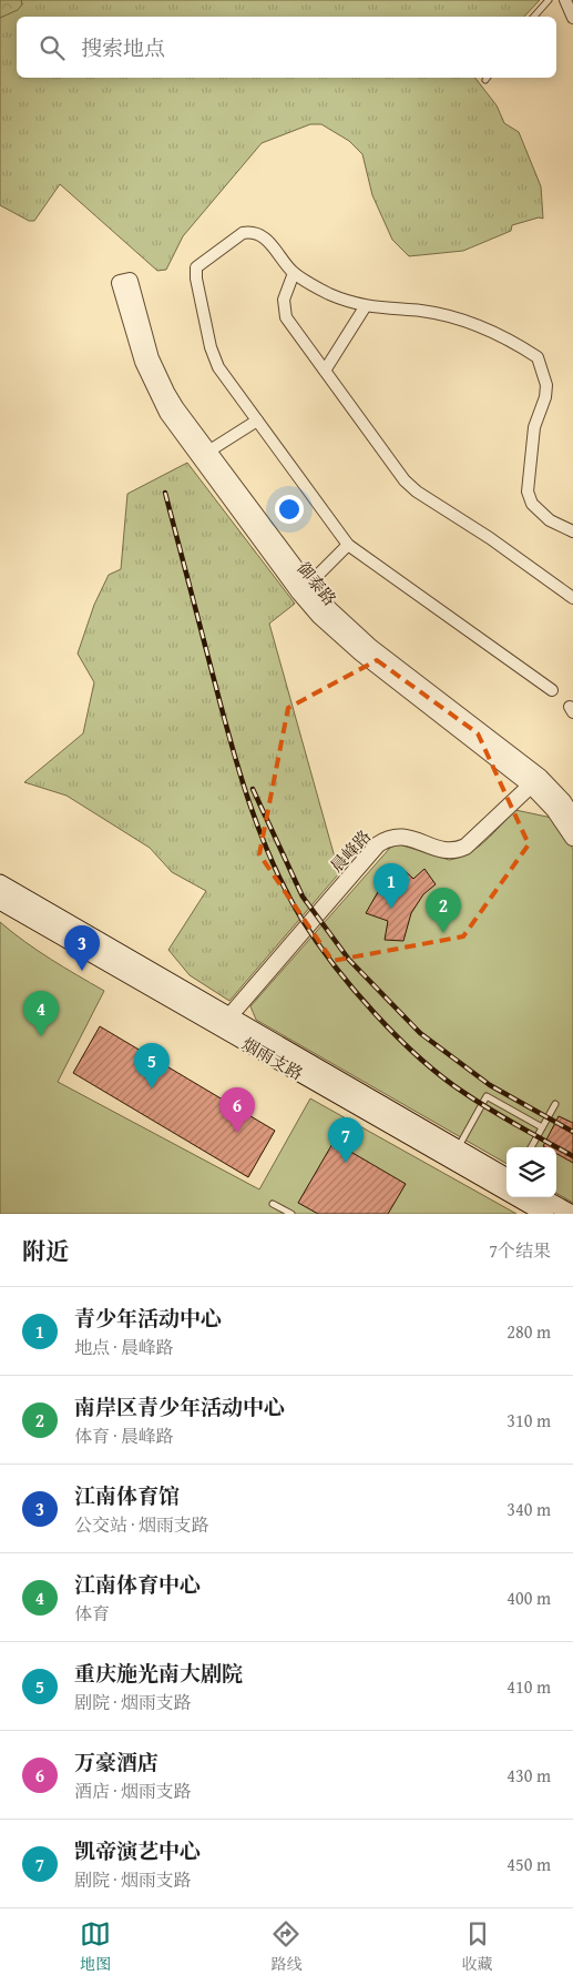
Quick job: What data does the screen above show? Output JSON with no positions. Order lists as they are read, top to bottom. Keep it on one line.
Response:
{"streets":{"main road":["烟雨支路"],"street":["御泰路","晨峰路"]},"crossings":[["御泰路","晨峰路"],["晨峰路","烟雨支路"]],"page":{"search":"搜索地点","pins":["1","2","3","4","5","6","7"],"heading":["附近","7个结果"],"list":[{"mark":"1","name":"青少年活动中心","note":"地点 · 晨峰路","value":"280 m"},{"mark":"2","name":"南岸区青少年活动中心","note":"体育 · 晨峰路","value":"310 m"},{"mark":"3","name":"江南体育馆","note":"公交站 · 烟雨支路","value":"340 m"},{"mark":"4","name":"江南体育中心","note":"体育","value":"400 m"},{"mark":"5","name":"重庆施光南大剧院","note":"剧院 · 烟雨支路","value":"410 m"},{"mark":"6","name":"万豪酒店","note":"酒店 · 烟雨支路","value":"430 m"},{"mark":"7","name":"凯帝演艺中心","note":"剧院 · 烟雨支路","value":"450 m"}],"nav":["地图","路线","收藏"]}}
